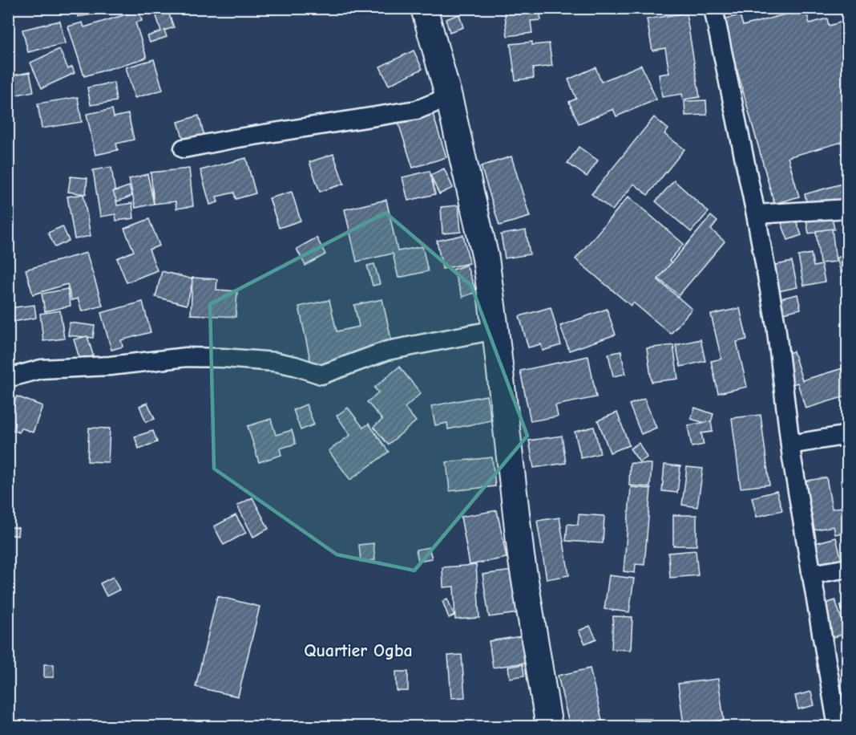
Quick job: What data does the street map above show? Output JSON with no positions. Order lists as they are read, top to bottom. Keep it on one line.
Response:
{"districts":["Quartier Ogba"]}
